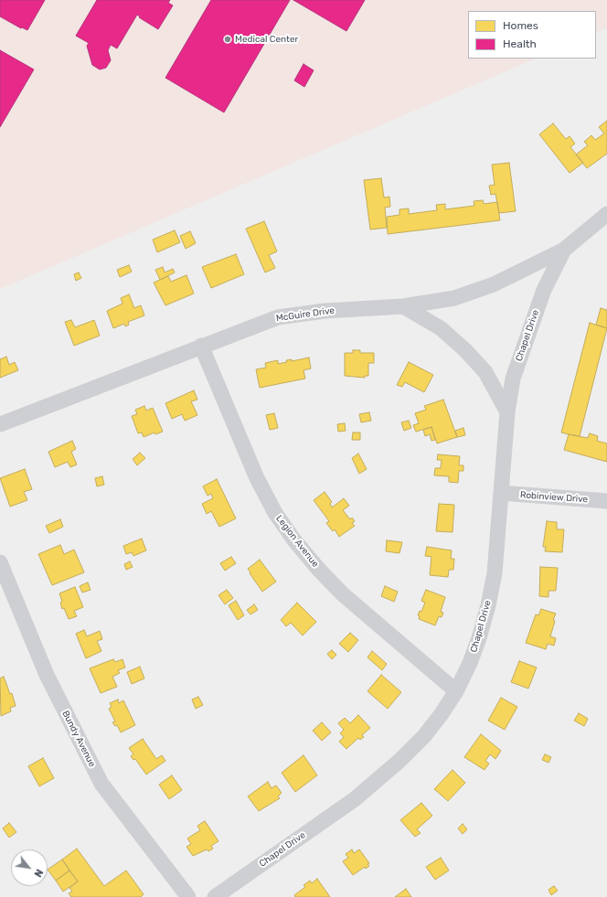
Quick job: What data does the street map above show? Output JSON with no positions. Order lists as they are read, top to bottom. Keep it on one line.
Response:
{"streets":{"street":["McGuire Drive","Chapel Drive","Robinview Drive","Legion Avenue","Bundy Avenue"]},"crossings":[["McGuire Drive","Chapel Drive"],["McGuire Drive","Legion Avenue"],["Chapel Drive","Robinview Drive"],["Chapel Drive","Legion Avenue"]],"places":["Medical Center"],"legend":["Homes","Health"],"north":"bottom right"}
